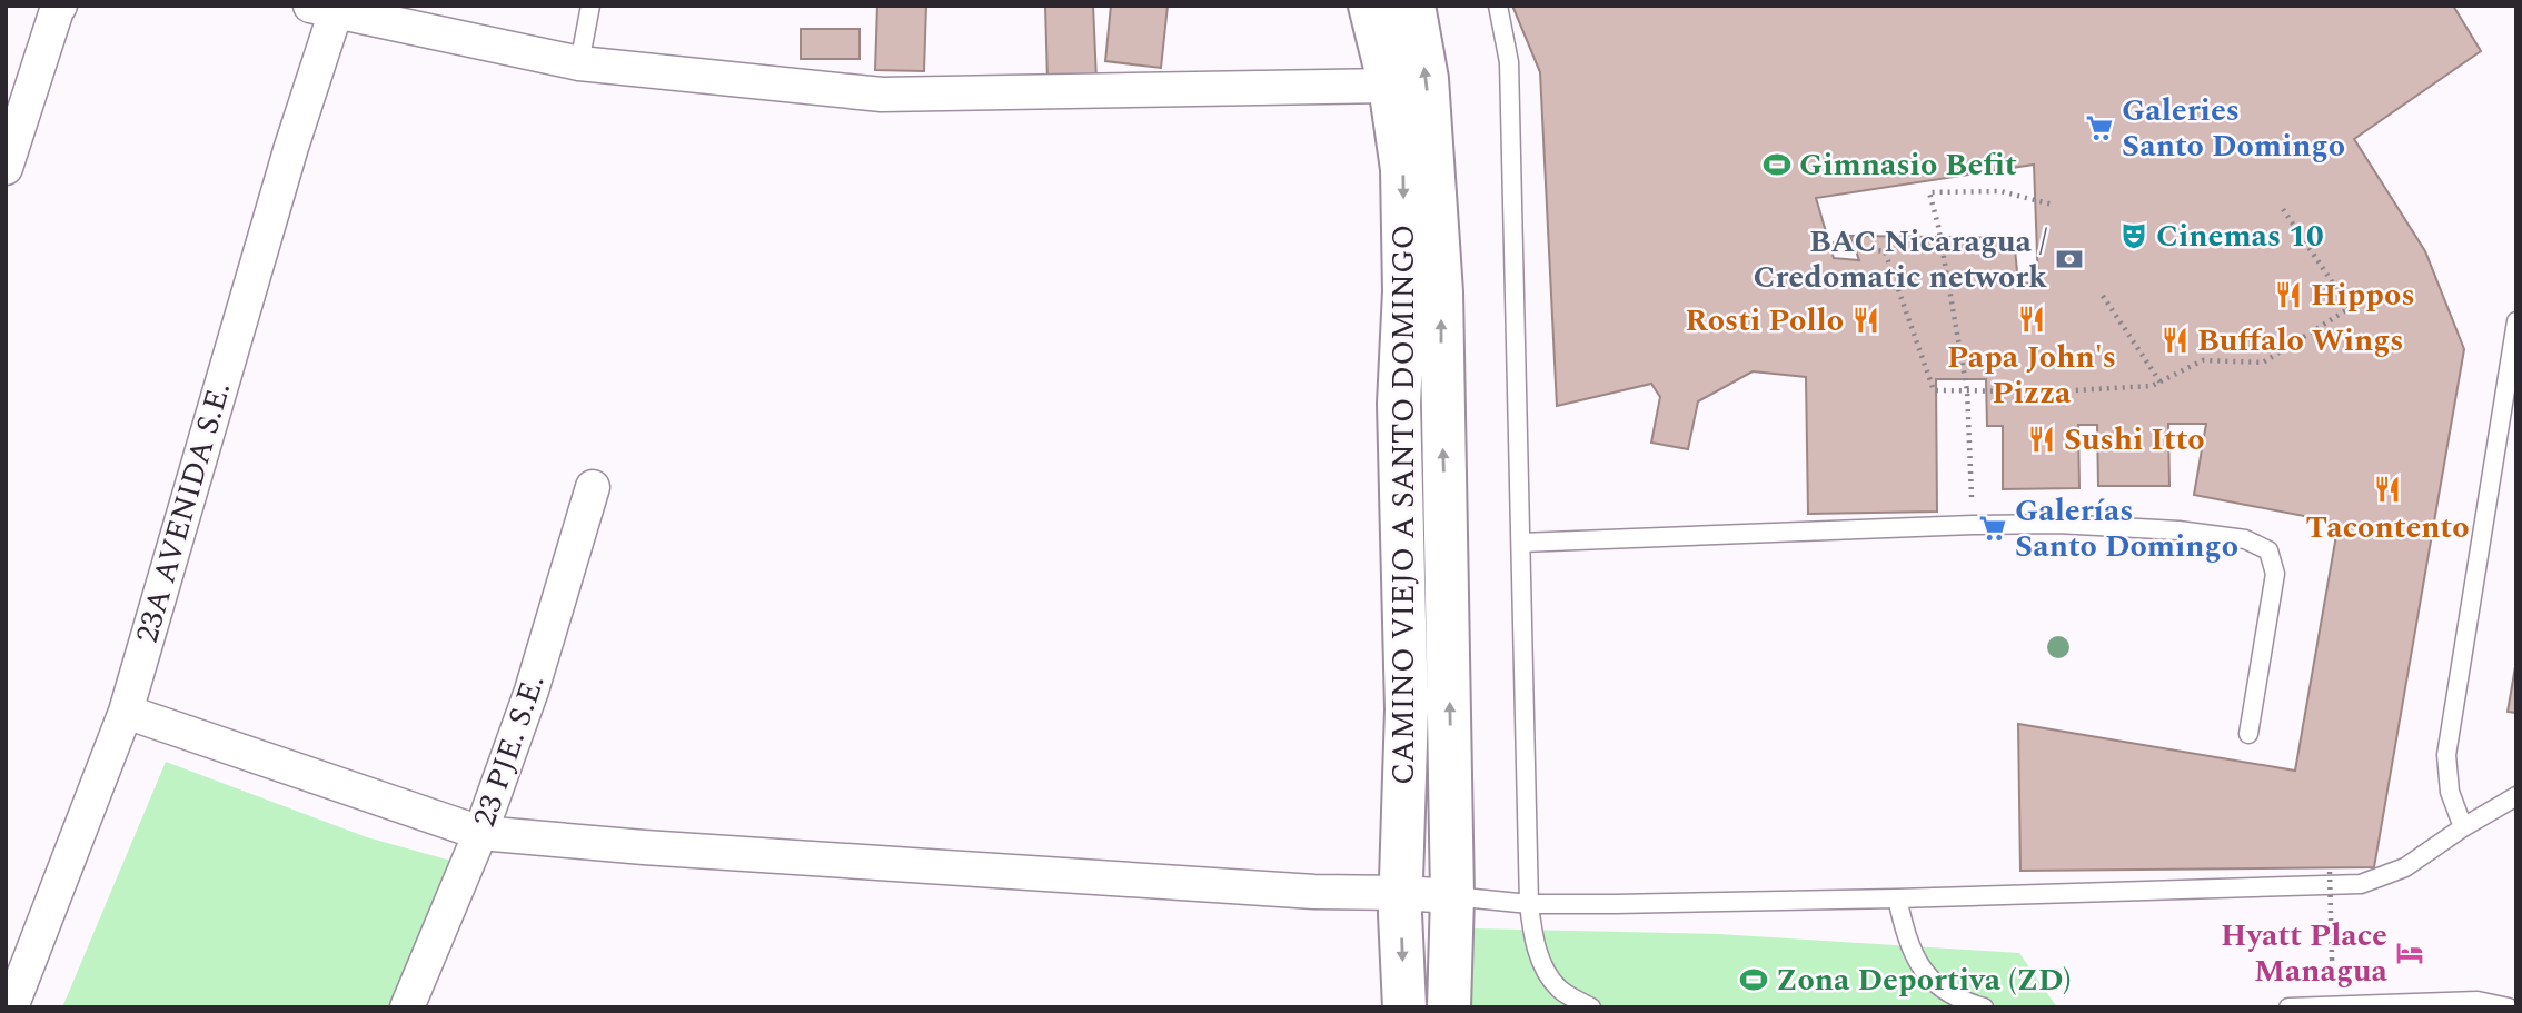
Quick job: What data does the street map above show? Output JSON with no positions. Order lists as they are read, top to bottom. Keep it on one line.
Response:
{"streets":{"street":["CAMINO VIEJO A SANTO DOMINGO","23A AVENIDA S.E.","23 PJE. S.E."]},"places":{"supermarket":["Galeries Santo Domingo","Galerías Santo Domingo"],"sports":["Gimnasio Befit","Zona Deportiva (ZD)"],"theatre":["Cinemas 10"],"bank":["BAC Nicaragua / Credomatic network"],"restaurant":["Hippos","Papa John's Pizza","Rosti Pollo","Buffalo Wings","Sushi Itto","Tacontento"],"hotel":["Hyatt Place Managua"]}}
